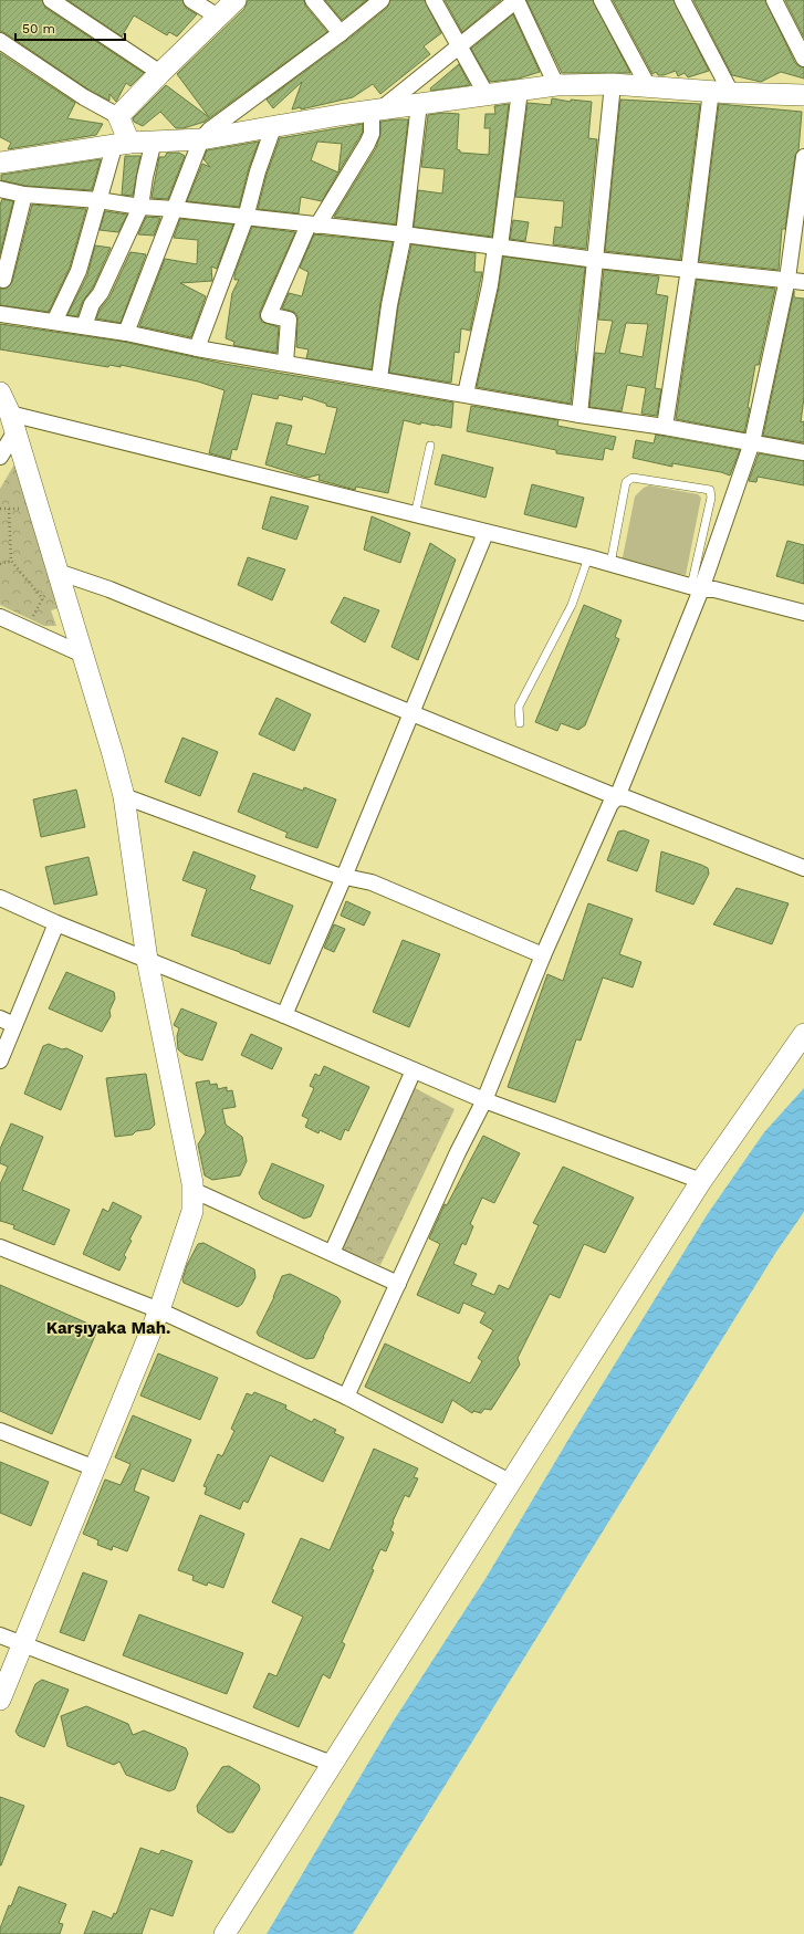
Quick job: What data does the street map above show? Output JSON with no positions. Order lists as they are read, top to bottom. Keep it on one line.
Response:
{"districts":["Karşıyaka Mah."],"scale_bar":"50 m"}
